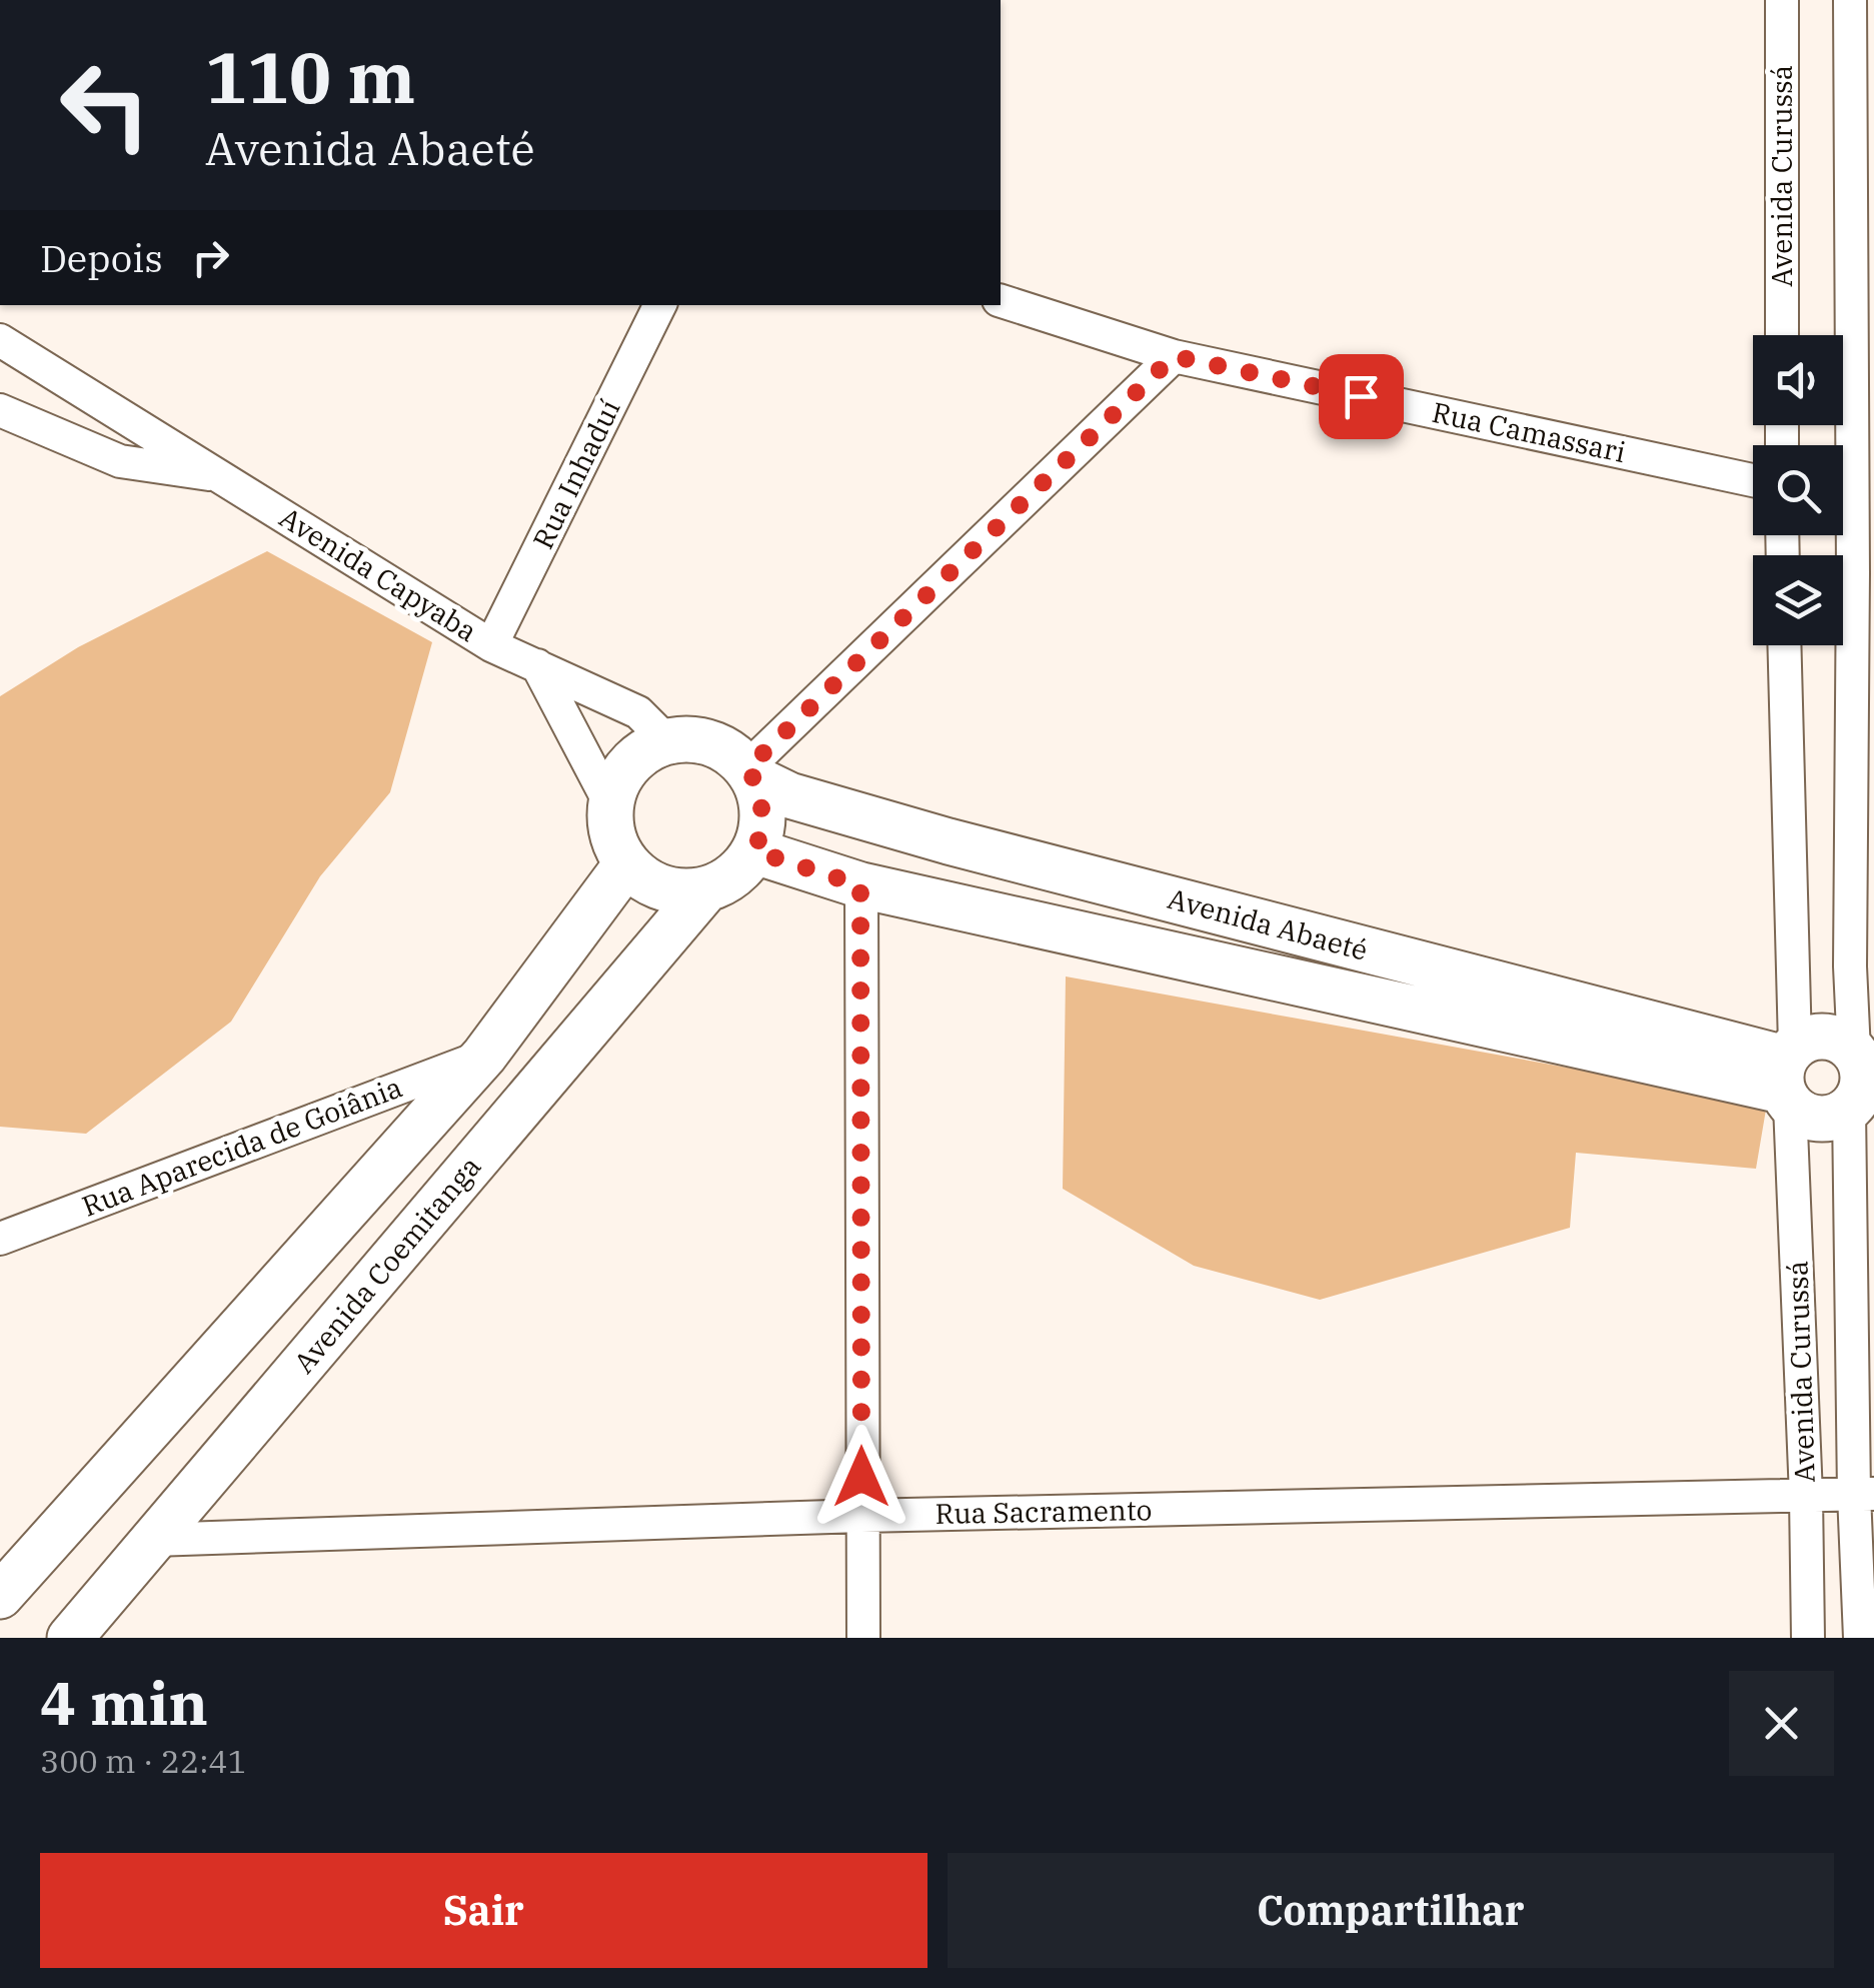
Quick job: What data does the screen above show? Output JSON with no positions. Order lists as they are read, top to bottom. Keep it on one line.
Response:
{"streets":{"street":["Avenida Curussá","Rua Camassari","Rua Inhaduí","Avenida Capyaba","Avenida Abaeté","Rua Aparecida de Goiânia","Avenida Coemitanga","Rua Sacramento"]},"crossings":[["Avenida Curussá","Avenida Abaeté"],["Avenida Curussá","Rua Sacramento"],["Rua Inhaduí","Avenida Capyaba"],["Avenida Capyaba","Avenida Abaeté"],["Avenida Capyaba","Avenida Coemitanga"],["Avenida Abaeté","Avenida Coemitanga"],["Avenida Coemitanga","Rua Sacramento"]],"page":{"turn":["110 m","Avenida Abaeté"],"then":"Depois","heading":["4 min","300 m · 22:41"],"buttons":["Sair","Compartilhar"]}}
